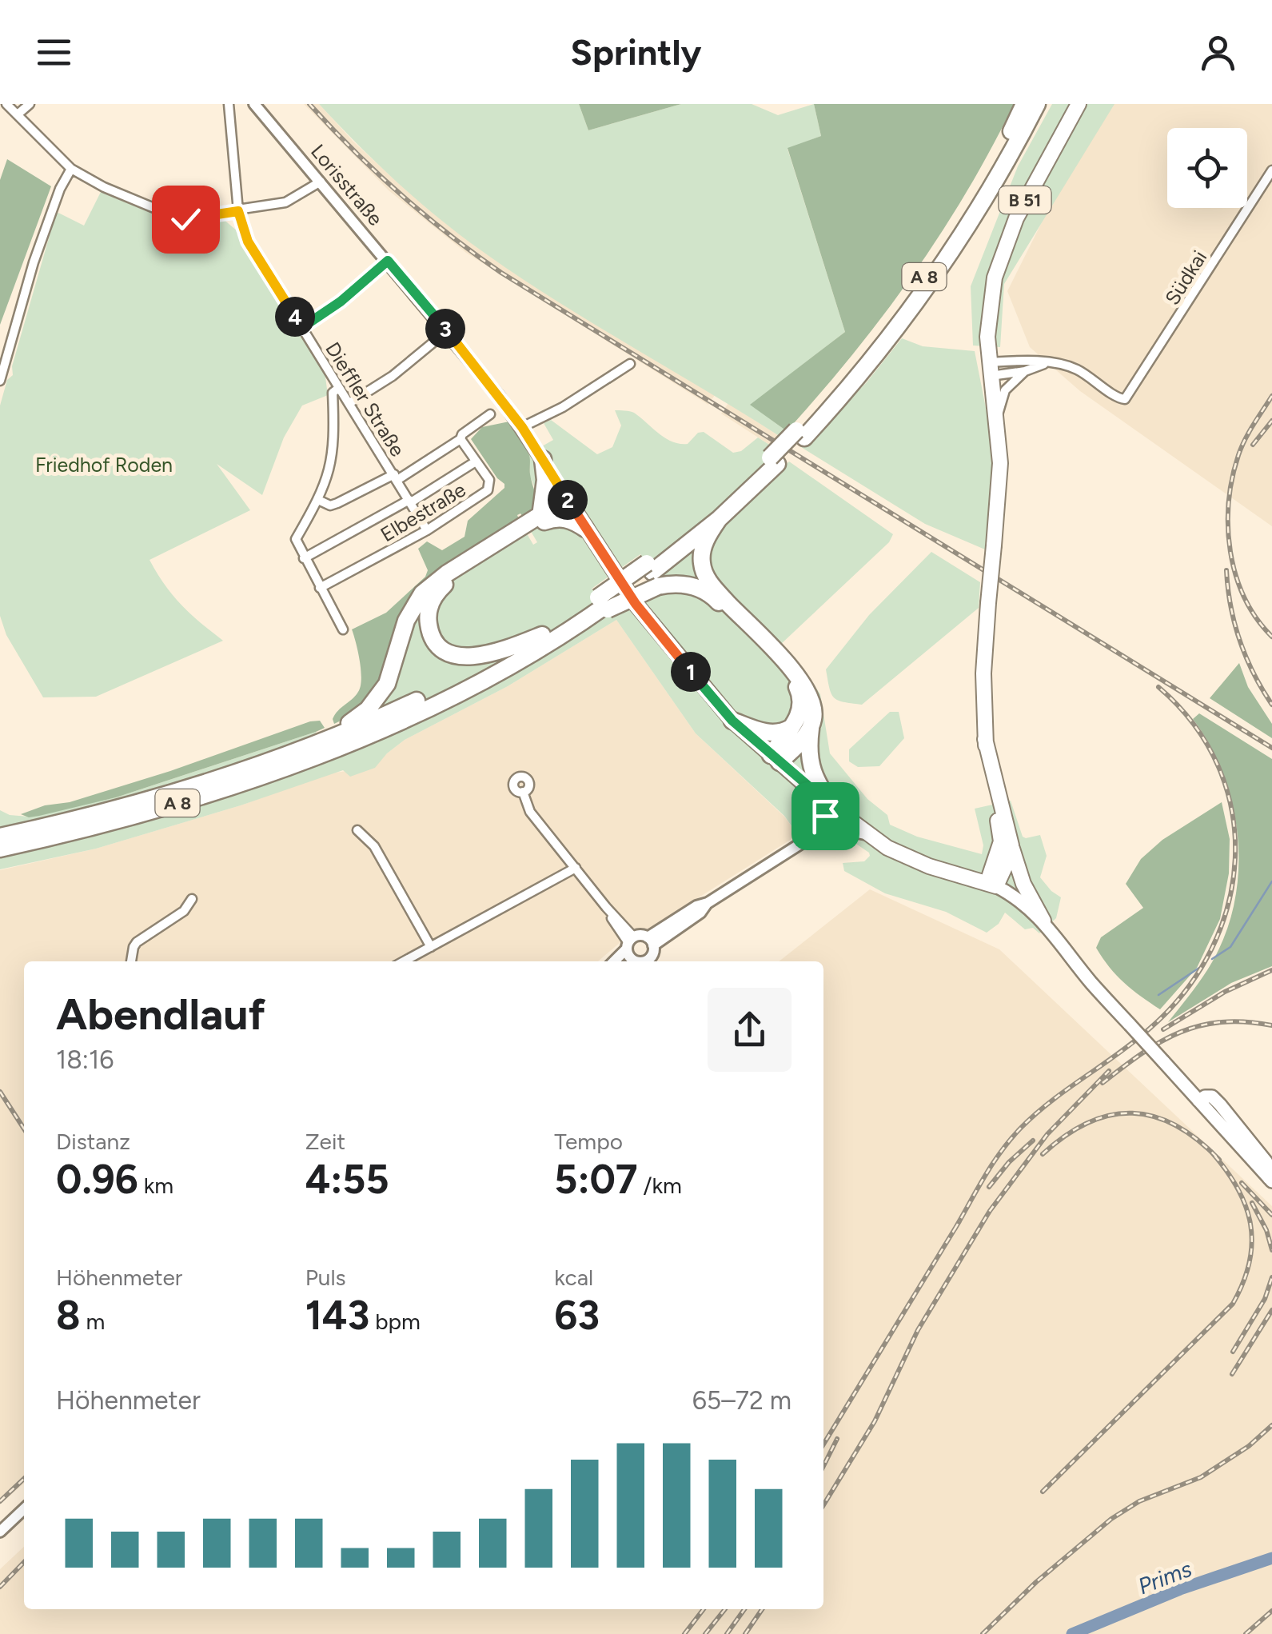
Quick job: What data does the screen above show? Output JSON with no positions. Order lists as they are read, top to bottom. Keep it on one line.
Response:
{"streets":{"highway":["A 8"],"main road":["B 51"],"street":["Lorisstraße","Südkai","Dieffler Straße","Elbestraße"]},"crossings":[["Dieffler Straße","Elbestraße"]],"water":["Prims"],"parks":["Friedhof Roden"],"page":{"header":"Sprintly","pins":["4","3","2","1"],"heading":["Abendlauf","18:16"],"stats":[["Distanz","0.96 km"],["Zeit","4:55"],["Tempo","5:07 /km"],["Höhenmeter","8 m"],["Puls","143 bpm"],["kcal","63"]],"chart":["Höhenmeter","65–72 m"]}}
